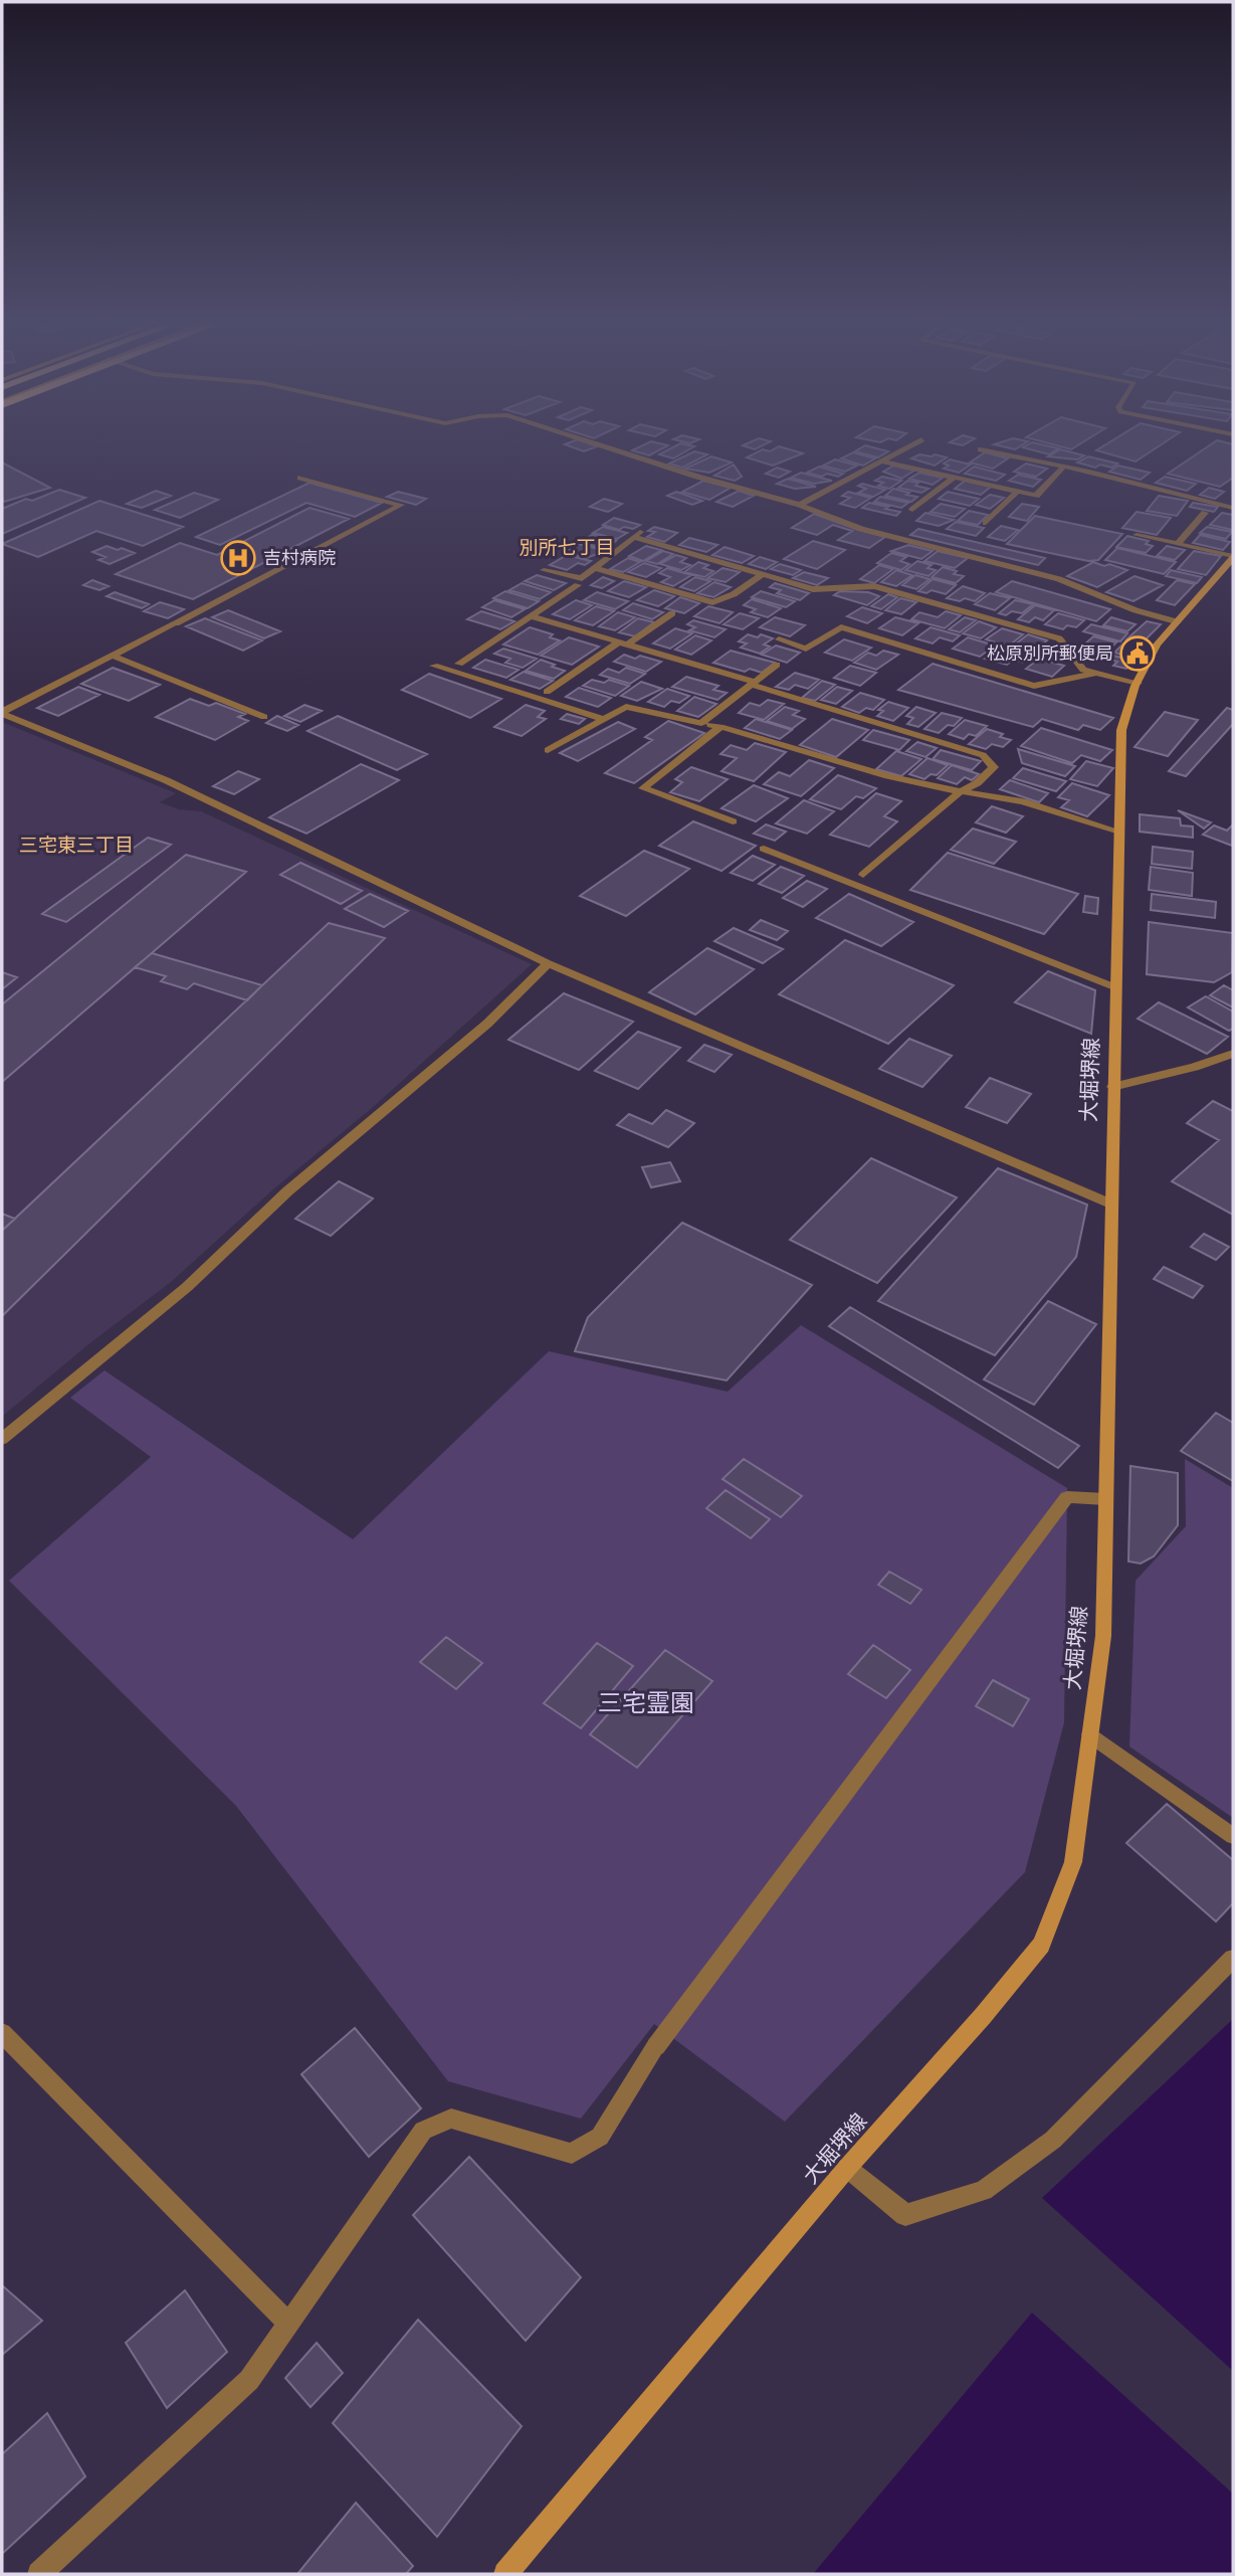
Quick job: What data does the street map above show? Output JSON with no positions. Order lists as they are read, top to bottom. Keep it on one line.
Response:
{"streets":{"main road":["大堀堺線"]},"districts":["別所七丁目","三宅東三丁目"],"parks":["三宅霊園"],"places":{"hospital":["吉村病院"],"public building":["松原別所郵便局"]}}
